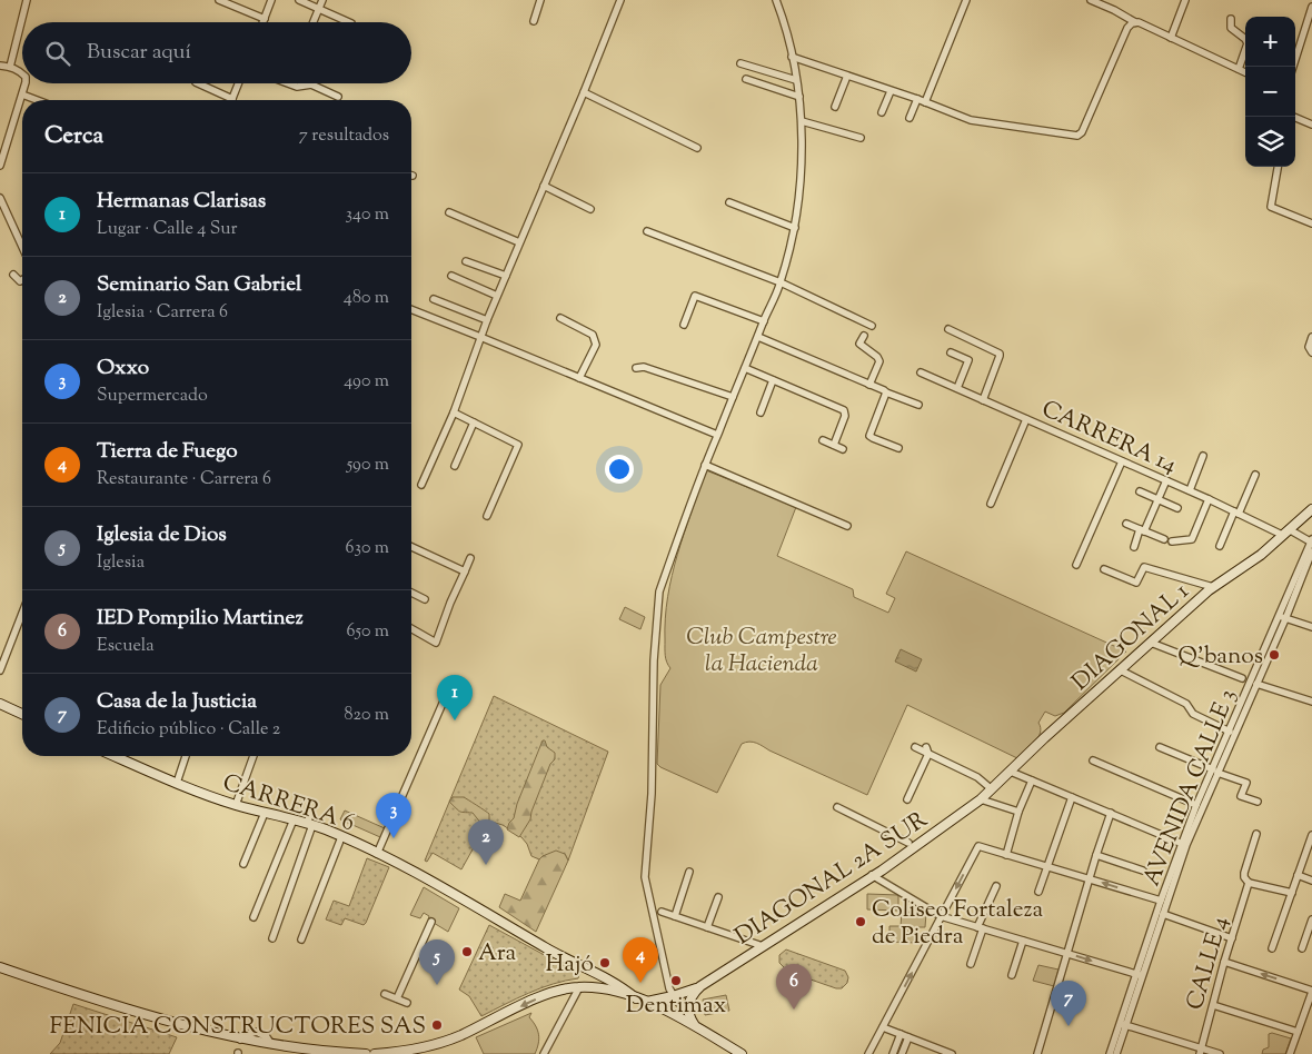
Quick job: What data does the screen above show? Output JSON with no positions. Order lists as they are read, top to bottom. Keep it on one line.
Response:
{"streets":{"main road":["DIAGONAL 1","CARRERA 6","DIAGONAL 2A SUR"],"street":["CARRERA 14","AVENIDA CALLE 3","CALLE 4"]},"crossings":[["CARRERA 14","DIAGONAL 1"],["CARRERA 14","AVENIDA CALLE 3"],["DIAGONAL 1","DIAGONAL 2A SUR"],["CARRERA 6","DIAGONAL 2A SUR"]],"parks":["Club Campestre la Hacienda"],"places":["Q'banos","Coliseo Fortaleza de Piedra","Ara","Hajó","Dentimax","FENICIA CONSTRUCTORES SAS"],"page":{"map_buttons":["+","−"],"search":"Buscar aquí","heading":["Cerca","7 resultados"],"list":[{"mark":"1","name":"Hermanas Clarisas","note":"Lugar · Calle 4 Sur","value":"340 m"},{"mark":"2","name":"Seminario San Gabriel","note":"Iglesia · Carrera 6","value":"480 m"},{"mark":"3","name":"Oxxo","note":"Supermercado","value":"490 m"},{"mark":"4","name":"Tierra de Fuego","note":"Restaurante · Carrera 6","value":"590 m"},{"mark":"5","name":"Iglesia de Dios","note":"Iglesia","value":"630 m"},{"mark":"6","name":"IED Pompilio Martinez","note":"Escuela","value":"650 m"},{"mark":"7","name":"Casa de la Justicia","note":"Edificio público · Calle 2","value":"820 m"}],"pins":["1","3","2","4","5","6","7"]}}
